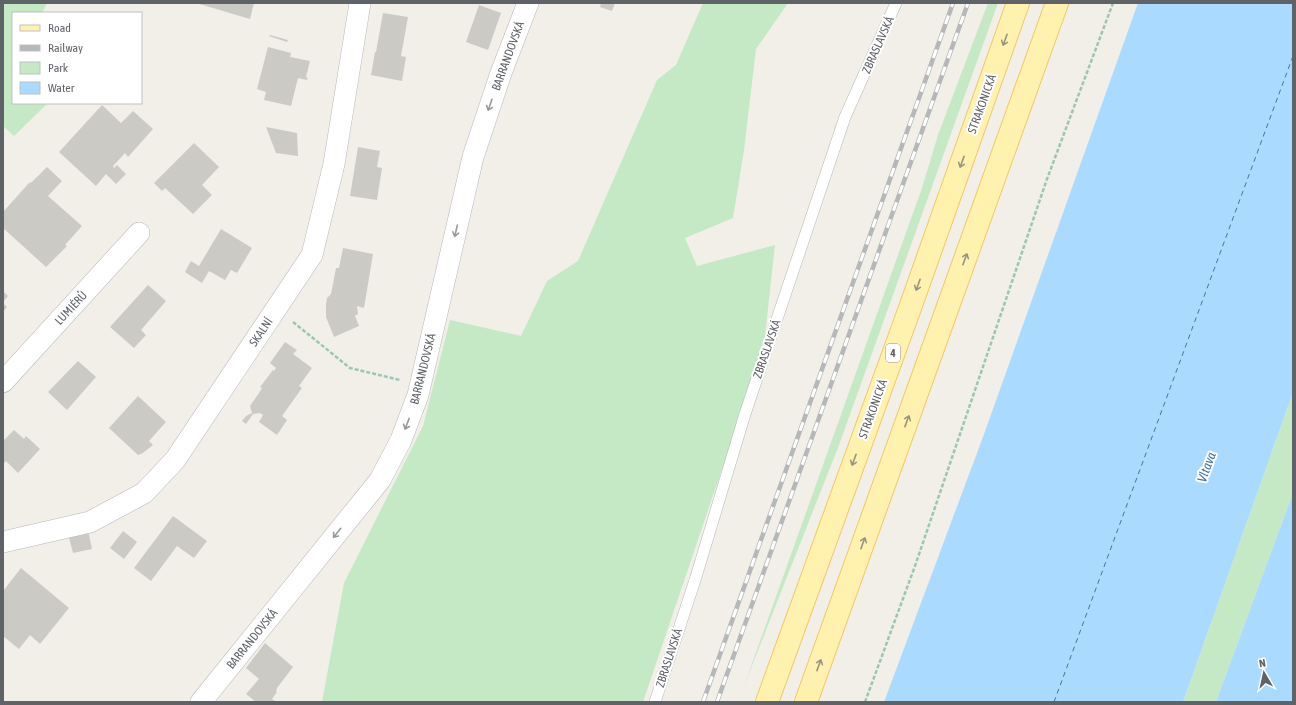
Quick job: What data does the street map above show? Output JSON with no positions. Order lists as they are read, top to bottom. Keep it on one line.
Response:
{"streets":{"main road":["STRAKONICKÁ","4"],"street":["BARRANDOVSKÁ","LUMIÉRŮ","SKALNÍ"],"lane":["ZBRASLAVSKÁ"]},"one_way":["BARRANDOVSKÁ"],"water":["Vltava"],"legend":["Road","Railway","Park","Water"],"north":"top"}
